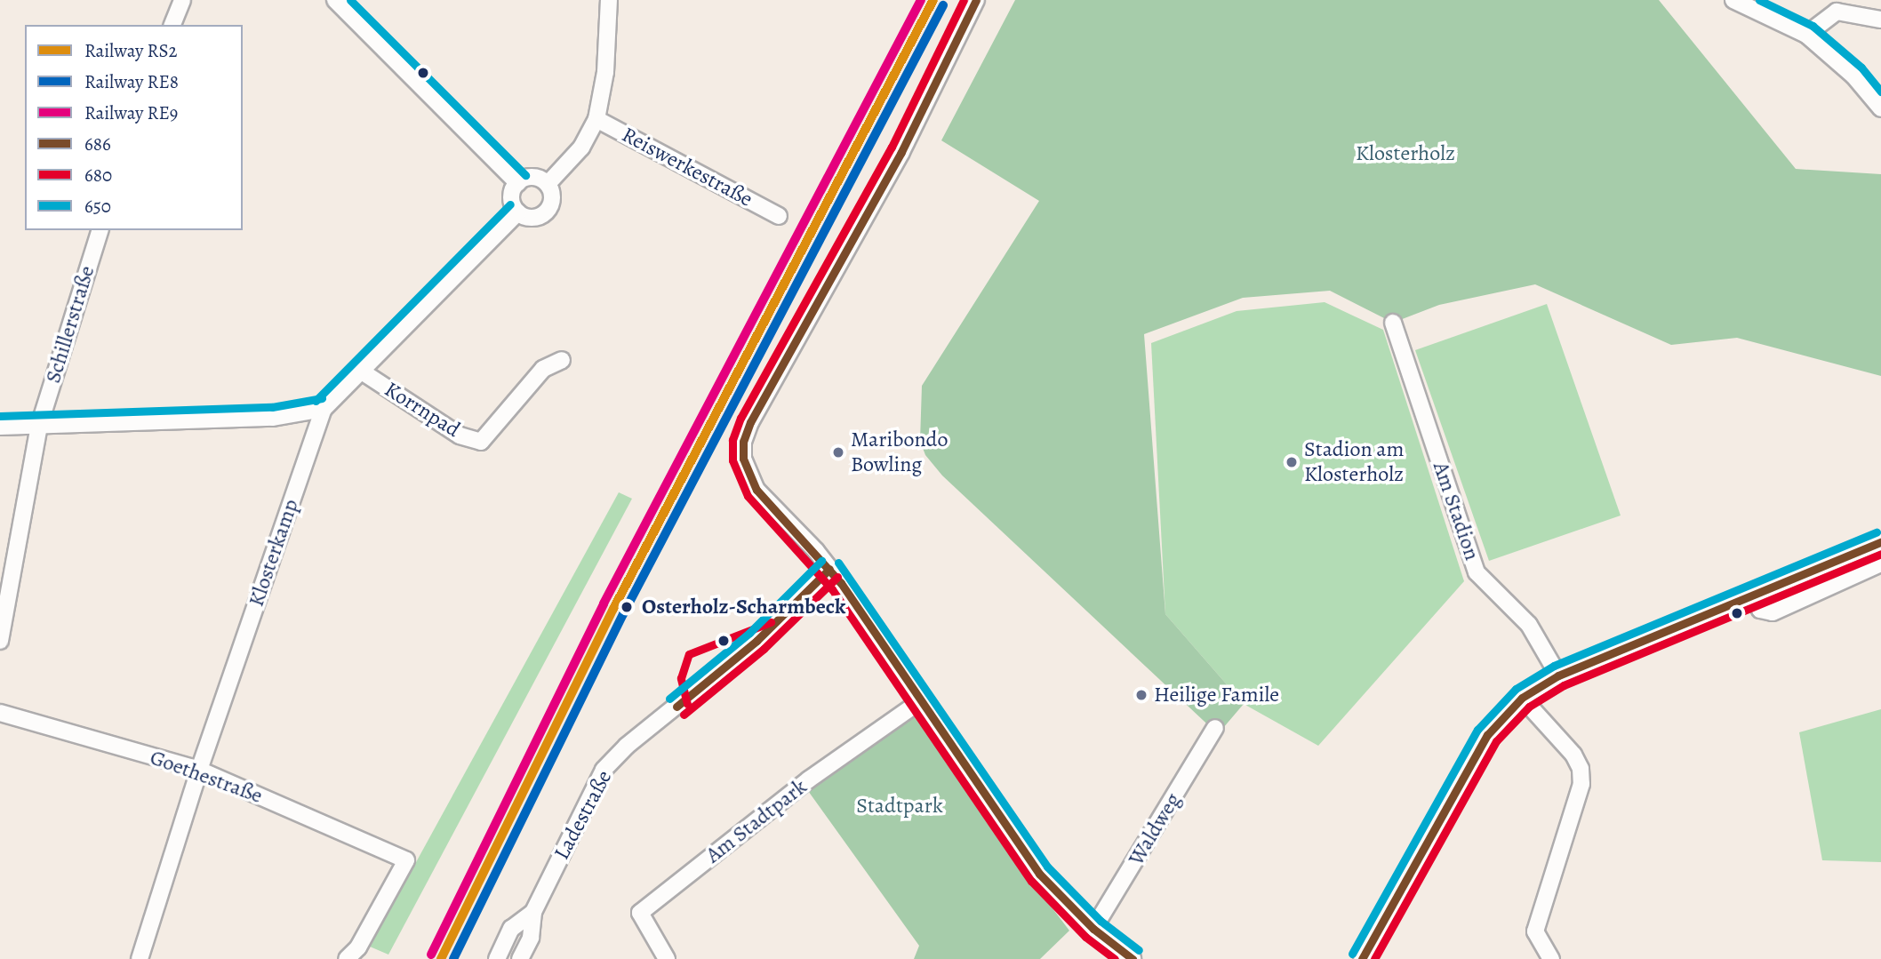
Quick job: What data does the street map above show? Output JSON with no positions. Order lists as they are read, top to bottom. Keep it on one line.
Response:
{"streets":{"street":["Reiswerkestraße","Schillerstraße","Korrnpad","Am Stadion","Klosterkamp","Goethestraße","Ladestraße","Am Stadtpark","Waldweg"]},"crossings":[["Korrnpad","Klosterkamp"],["Klosterkamp","Goethestraße"]],"parks":["Klosterholz","Stadtpark"],"places":["Maribondo Bowling","Stadion am Klosterholz","Osterholz-Scharmbeck","Heilige Famile"],"lines":["rail line RS2","rail line RE9","transit line 686","transit line 680","transit line 650","rail line RE8"],"legend":["Railway RS2","Railway RE8","Railway RE9","686","680","650"]}
